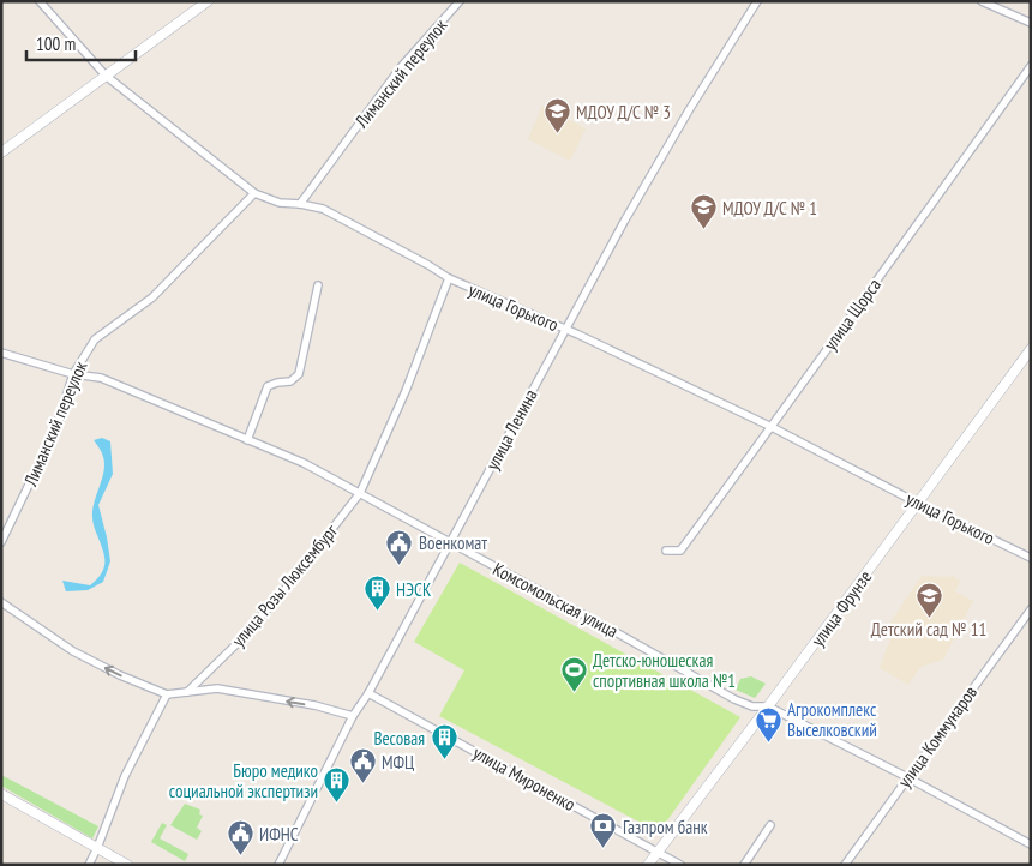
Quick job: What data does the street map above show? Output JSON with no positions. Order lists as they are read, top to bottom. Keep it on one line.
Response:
{"streets":{"main road":["улица Фрунзе"],"street":["Лиманский переулок","улица Горького","улица Щорса","улица Ленина","улица Розы Люксембург","Комсомольская улица","улица Коммунаров","улица Мироненко"]},"crossings":[["Лиманский переулок","улица Горького"],["Лиманский переулок","Комсомольская улица"],["улица Горького","улица Щорса"],["улица Горького","улица Ленина"],["улица Горького","улица Розы Люксембург"],["улица Горького","улица Фрунзе"],["улица Ленина","Комсомольская улица"],["улица Ленина","улица Мироненко"],["улица Розы Люксембург","Комсомольская улица"],["Комсомольская улица","улица Фрунзе"],["Комсомольская улица","улица Коммунаров"],["улица Фрунзе","улица Мироненко"]],"places":{"school or university":["МДОУ Д/С № 3","МДОУ Д/С № 1","Детский сад № 11"],"public building":["Военкомат","МФЦ","ИФНС"],"building":["НЭСК","Весовая","Бюро медико социальной экспертизи"],"sports":["Детско-юношеская спортивная школа №1"],"supermarket":["Агрокомплекс Выселковский"],"bank":["Газпром банк"]},"scale_bar":"100 m"}
